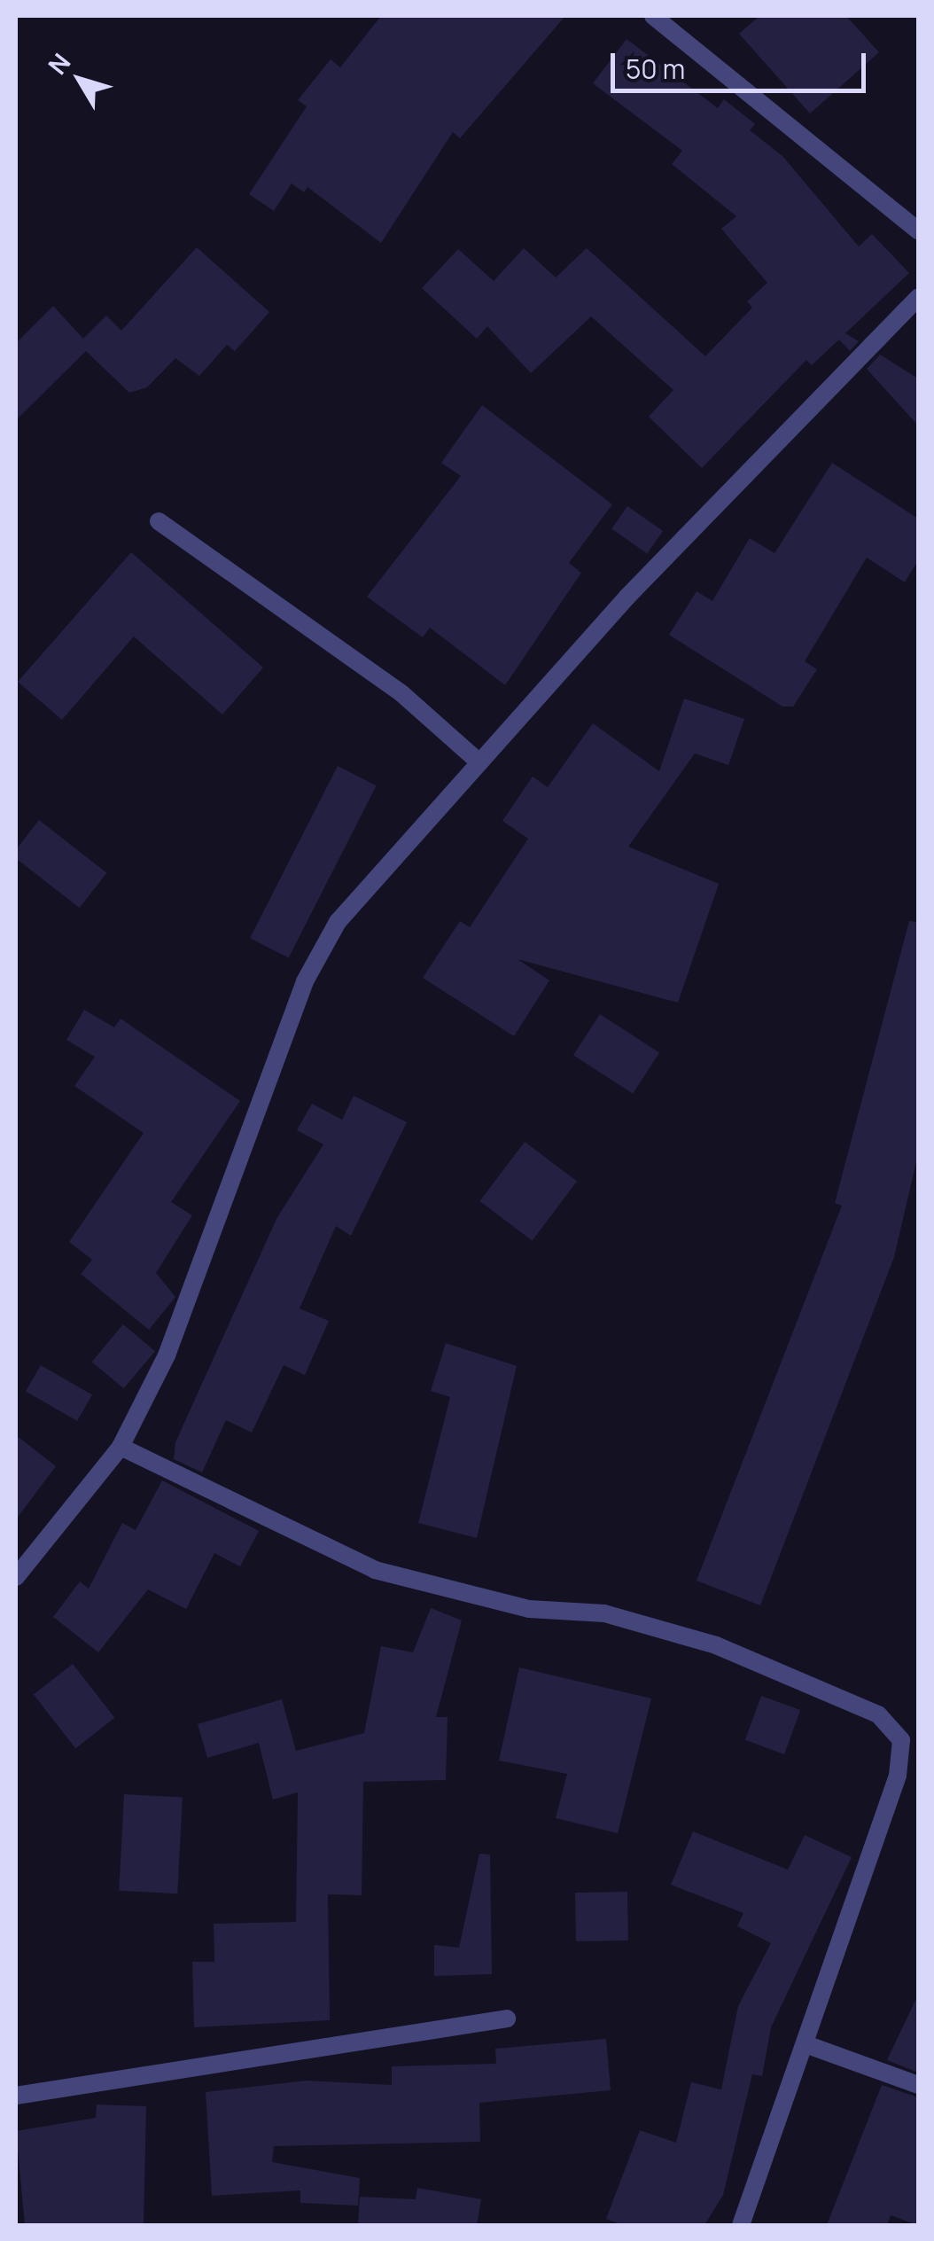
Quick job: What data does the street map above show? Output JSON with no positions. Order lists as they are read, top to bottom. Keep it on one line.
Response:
{"scale_bar":"50 m","north":"top left"}
